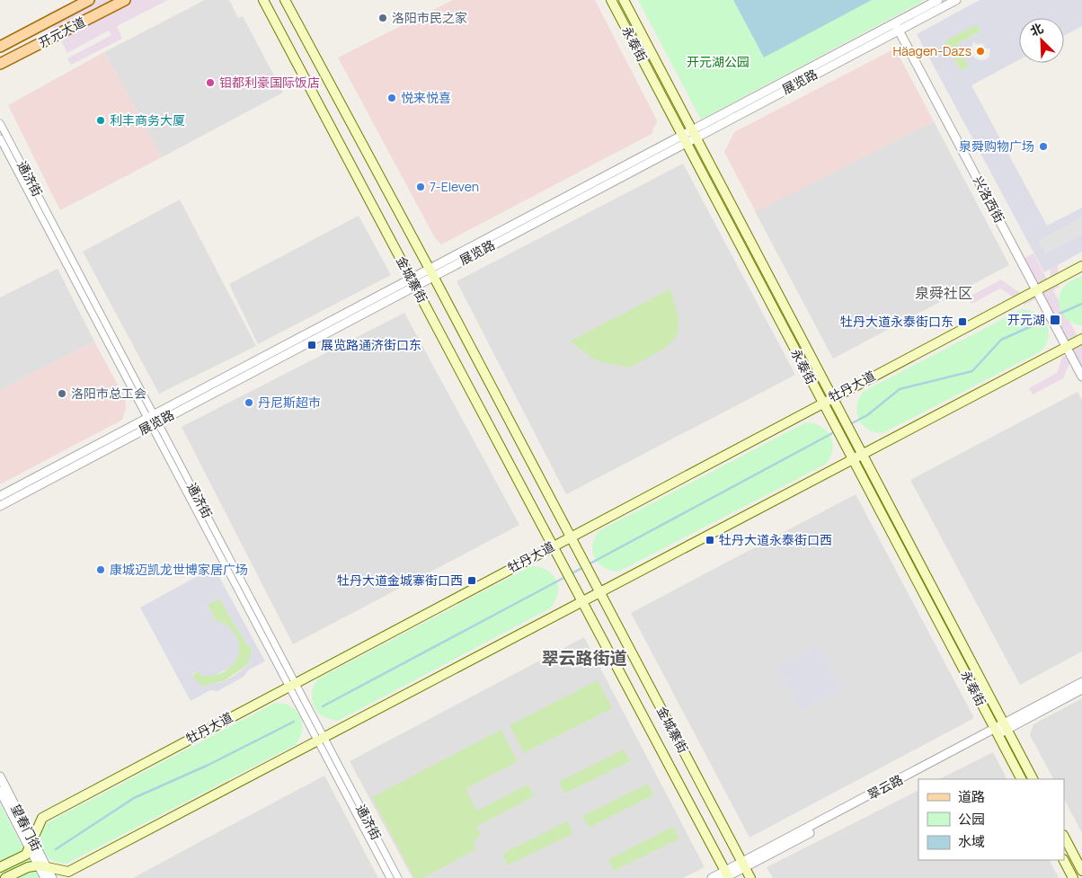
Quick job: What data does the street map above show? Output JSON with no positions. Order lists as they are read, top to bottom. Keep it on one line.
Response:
{"streets":{"main road":["开元大道","永泰街","金城寨街","牡丹大道"],"street":["展览路","通济街","兴洛西街","翠云路","望春门街"]},"crossings":[["永泰街","展览路"],["永泰街","牡丹大道"],["永泰街","翠云路"],["展览路","通济街"],["展览路","兴洛西街"],["展览路","金城寨街"],["通济街","牡丹大道"],["兴洛西街","牡丹大道"],["金城寨街","牡丹大道"],["金城寨街","翠云路"],["牡丹大道","望春门街"]],"districts":["泉舜社区","翠云路街道"],"parks":["开元湖公园"],"places":{"other":["洛阳市民之家","Häagen-Dazs","钼都利豪国际饭店","悦来悦喜","利丰商务大厦","泉舜购物广场","7-Eleven","洛阳市总工会","丹尼斯超市","康城迈凯龙世博家居广场"],"transit":["开元湖","牡丹大道永泰街口东","展览路通济街口东","牡丹大道永泰街口西","牡丹大道金城寨街口西"]},"legend":["道路","公园","水域"],"north":"top left"}
